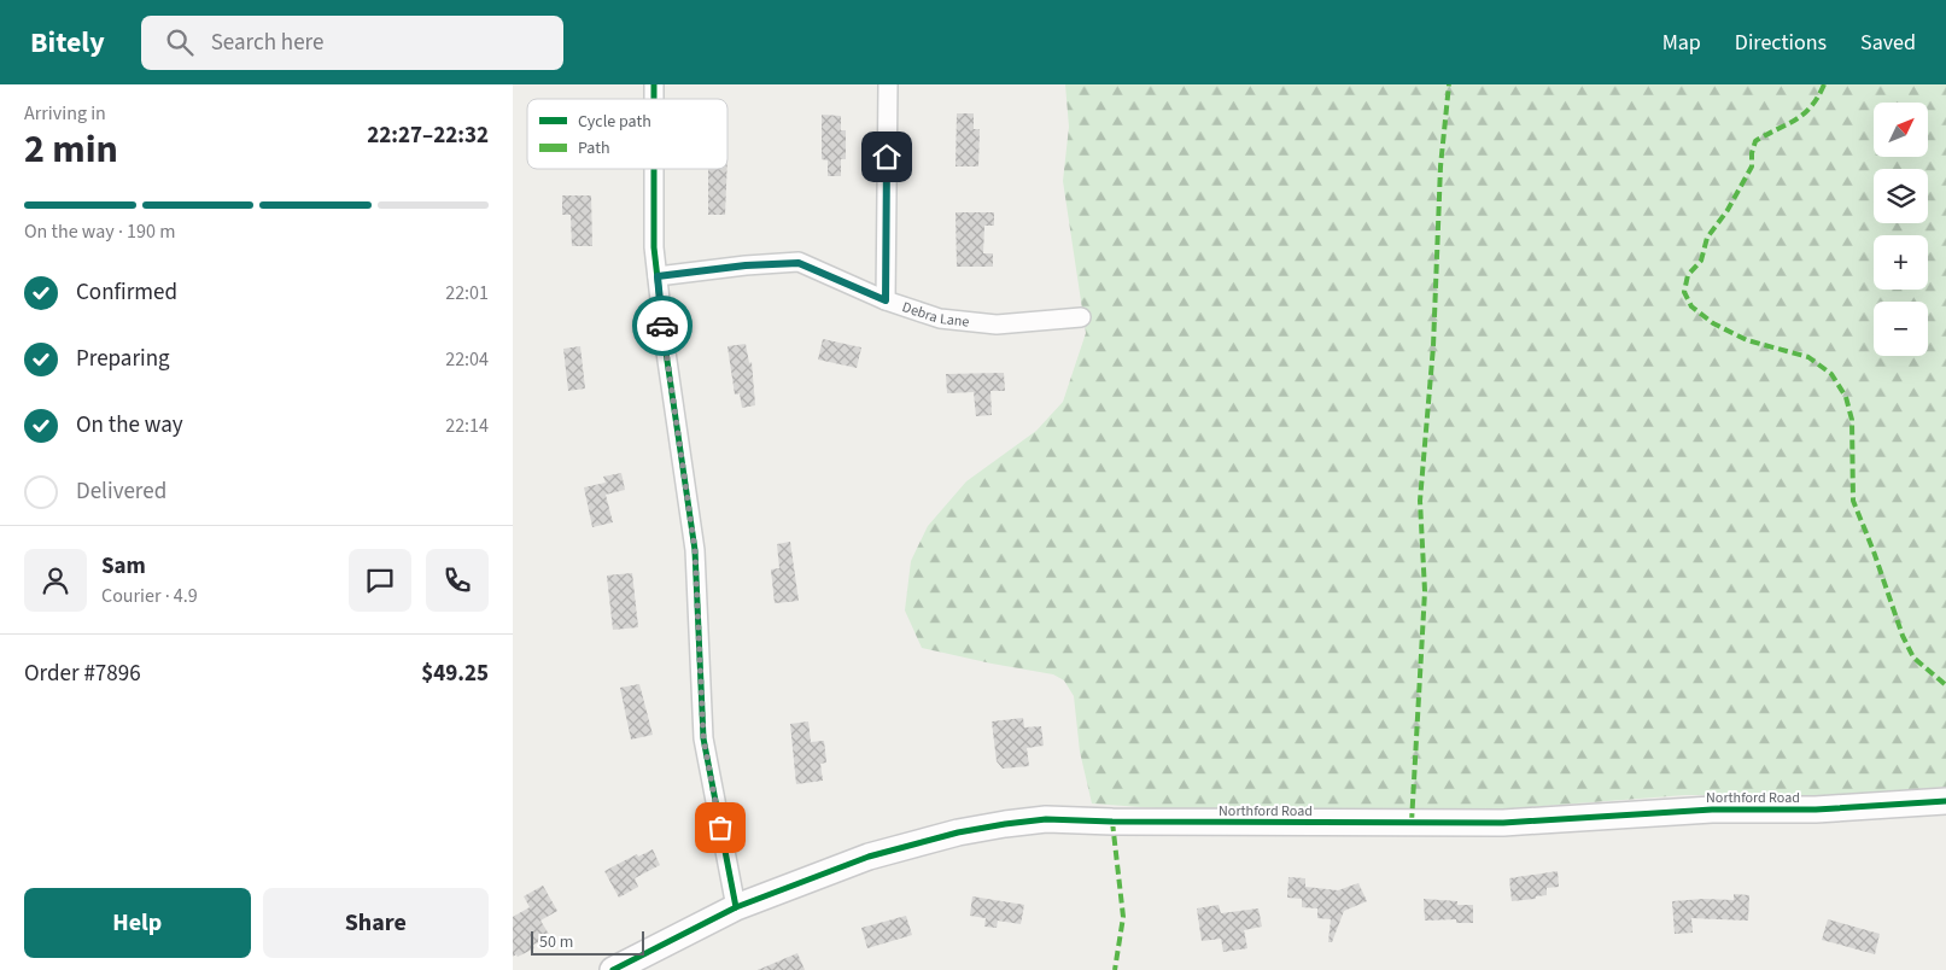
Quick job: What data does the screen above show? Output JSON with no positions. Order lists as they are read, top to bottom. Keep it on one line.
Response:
{"streets":{"street":["Debra Lane","Northford Road"]},"legend":["Cycle path","Path"],"scale_bar":"50 m","north":"top right","page":{"header":"Bitely","search":"Search here","nav":["Map","Directions","Saved"],"heading":["2 min","Arriving in","22:27–22:32"],"panel":["Sam","Courier · 4.9","Order #7896","$49.25"],"map_buttons":["+","−"],"bar":"On the way · 190 m","list":[["Confirmed","22:01"],["Preparing","22:04"],["On the way","22:14"],"Delivered"],"buttons":["Help","Share"],"scale":"50 m"}}
